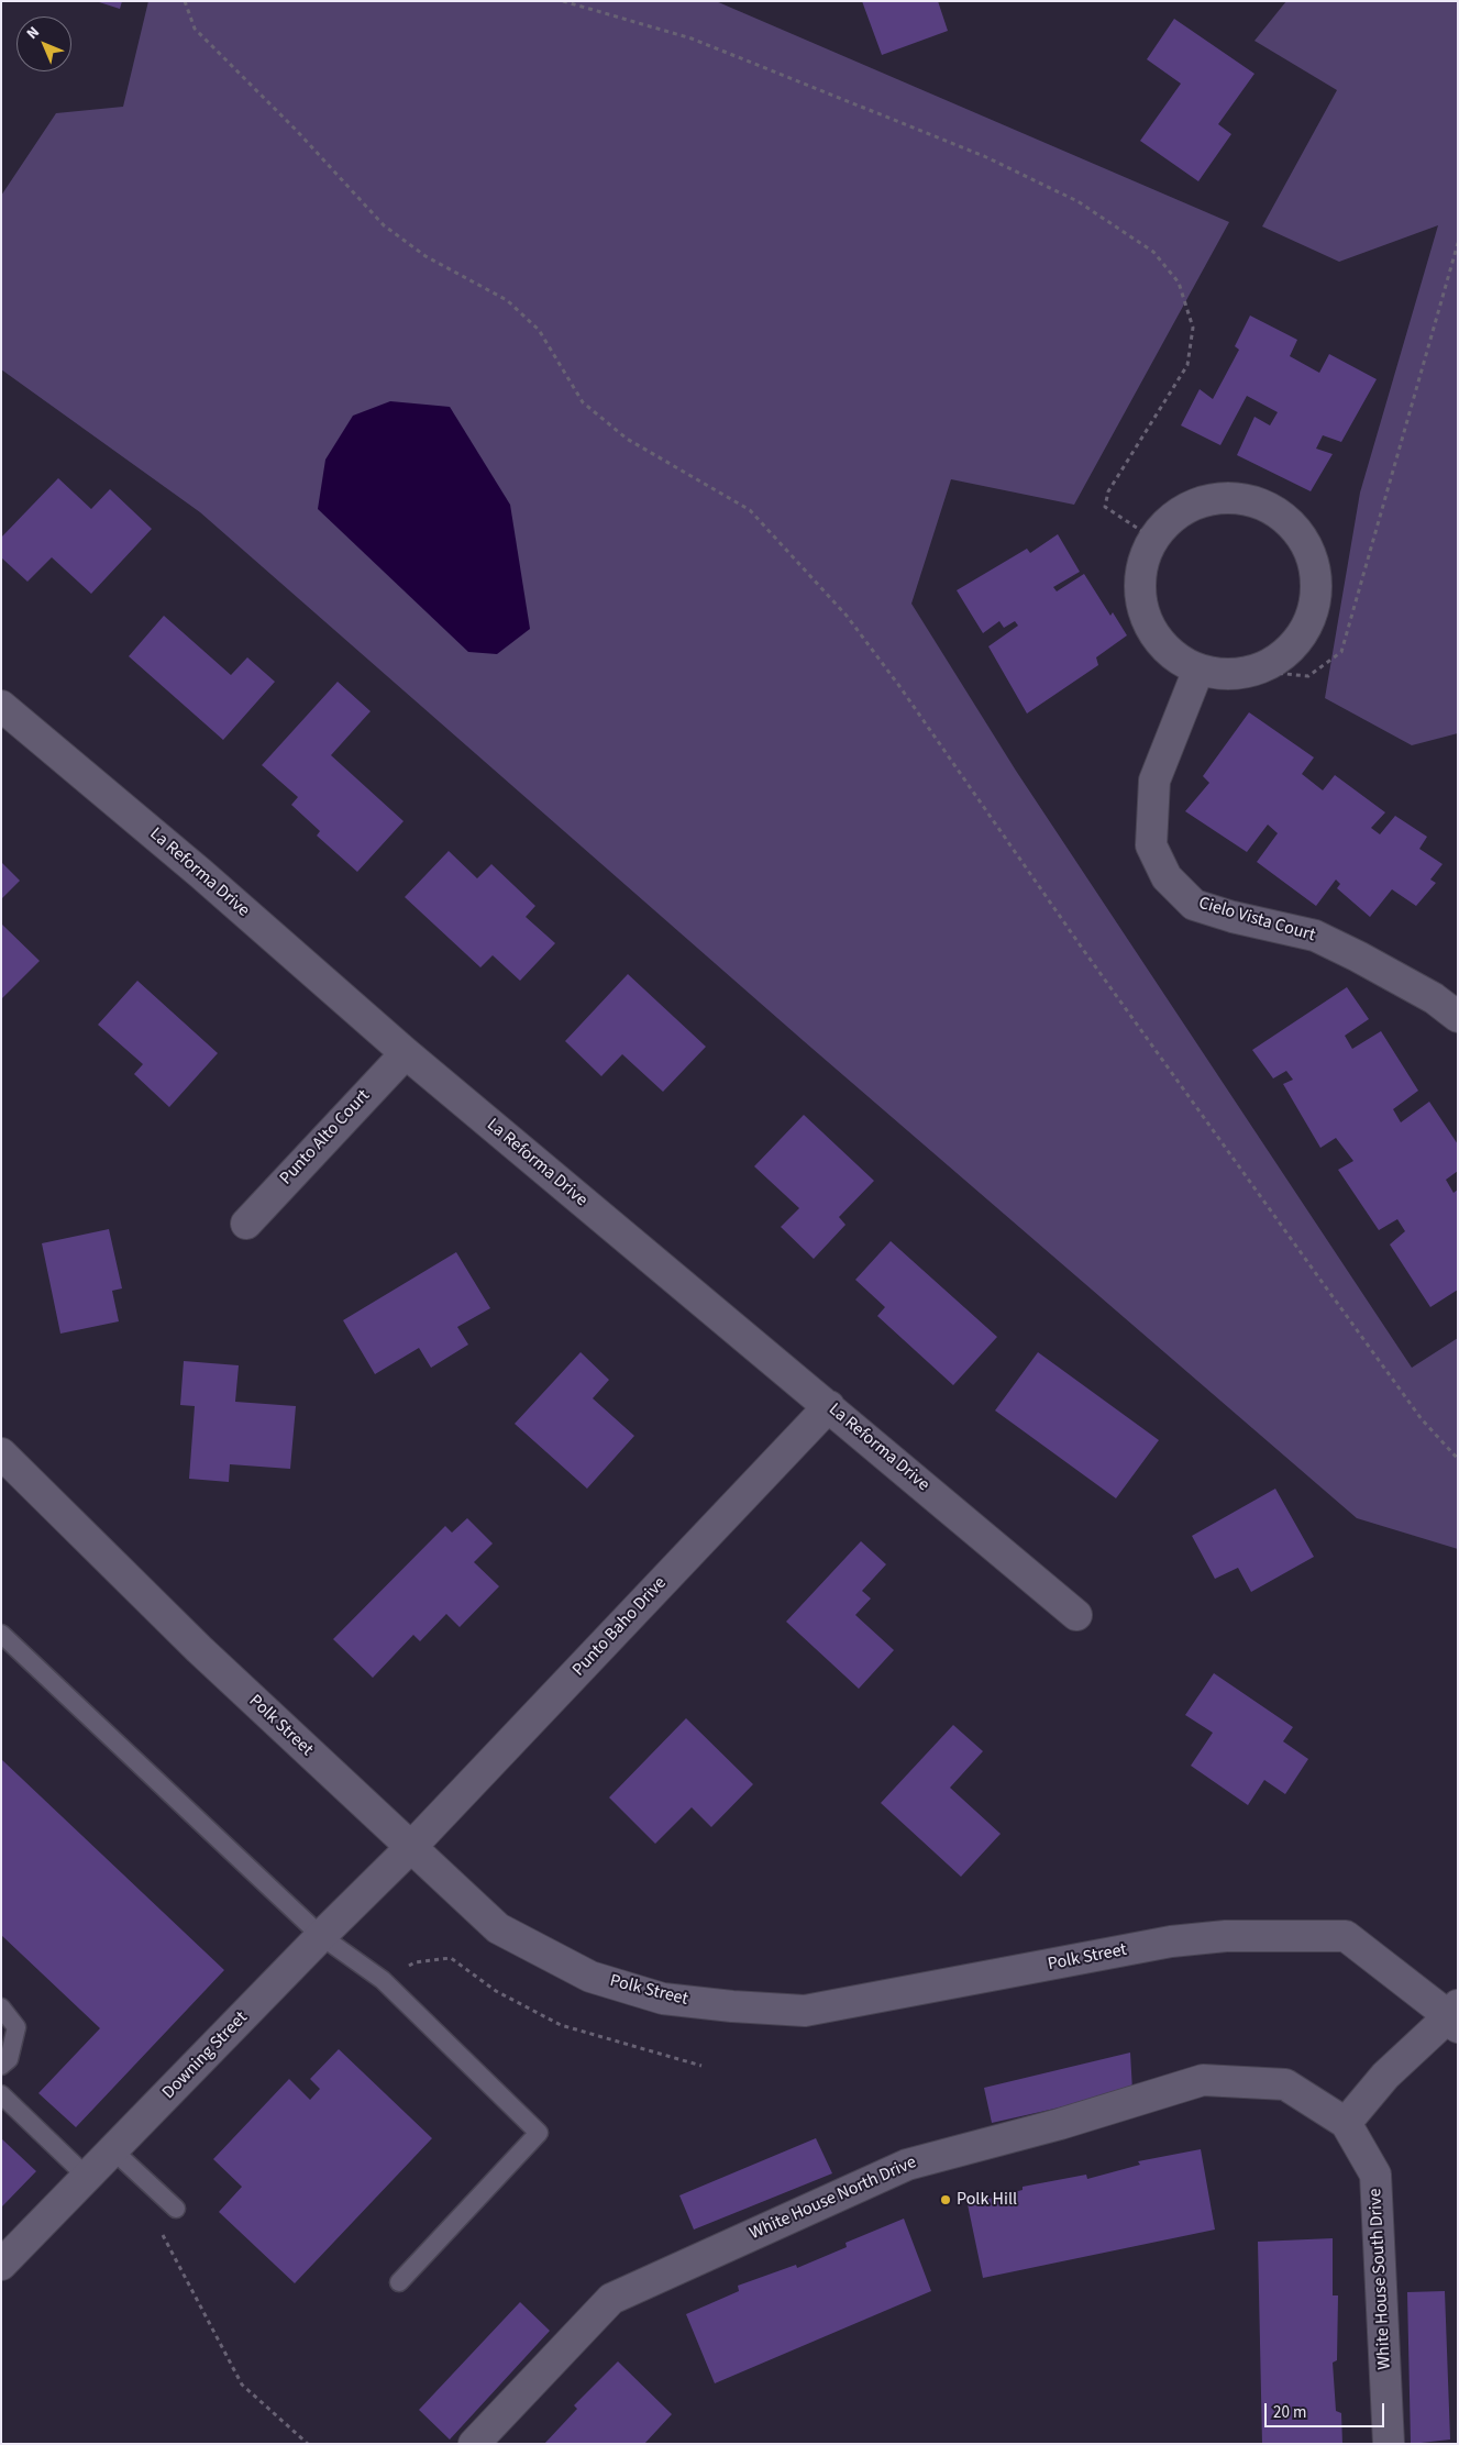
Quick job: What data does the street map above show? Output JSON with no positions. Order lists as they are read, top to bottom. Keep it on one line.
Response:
{"streets":{"street":["La Reforma Drive","Cielo Vista Court","Punto Alto Court","Punto Baho Drive","Polk Street","Downing Street","White House North Drive","White House South Drive"]},"crossings":[["La Reforma Drive","Punto Alto Court"],["La Reforma Drive","Punto Baho Drive"],["Punto Baho Drive","Polk Street"],["Punto Baho Drive","Downing Street"],["Polk Street","Downing Street"],["White House North Drive","White House South Drive"]],"places":["Polk Hill"],"scale_bar":"20 m","north":"top left"}
